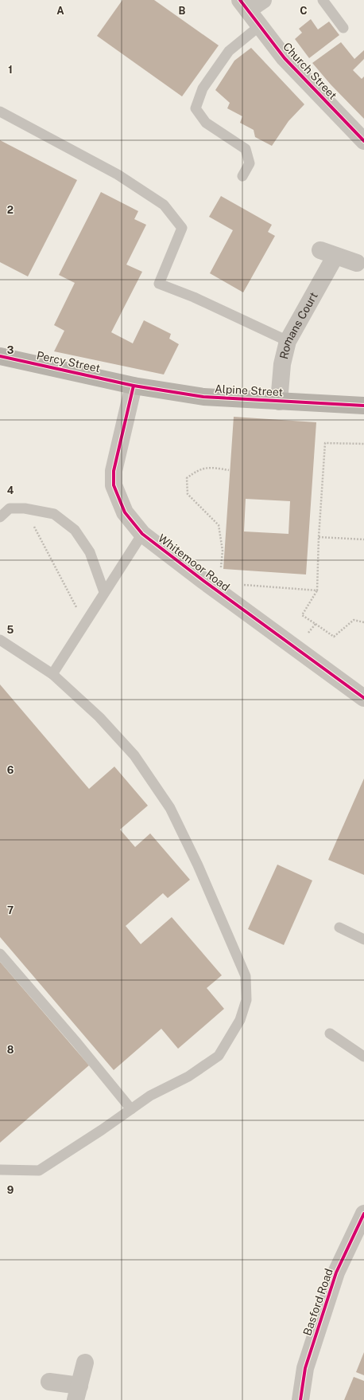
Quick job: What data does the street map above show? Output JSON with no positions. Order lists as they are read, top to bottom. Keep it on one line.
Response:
{"streets":{"street":["Church Street","Romans Court","Percy Street","Alpine Street","Whitemoor Road","Basford Road"]},"crossings":[["Romans Court","Alpine Street"],["Percy Street","Alpine Street"],["Percy Street","Whitemoor Road"],["Alpine Street","Whitemoor Road"]],"grid":{"columns":["A","B","C"],"rows":["1","2","3","4","5","6","7","8","9"]}}
